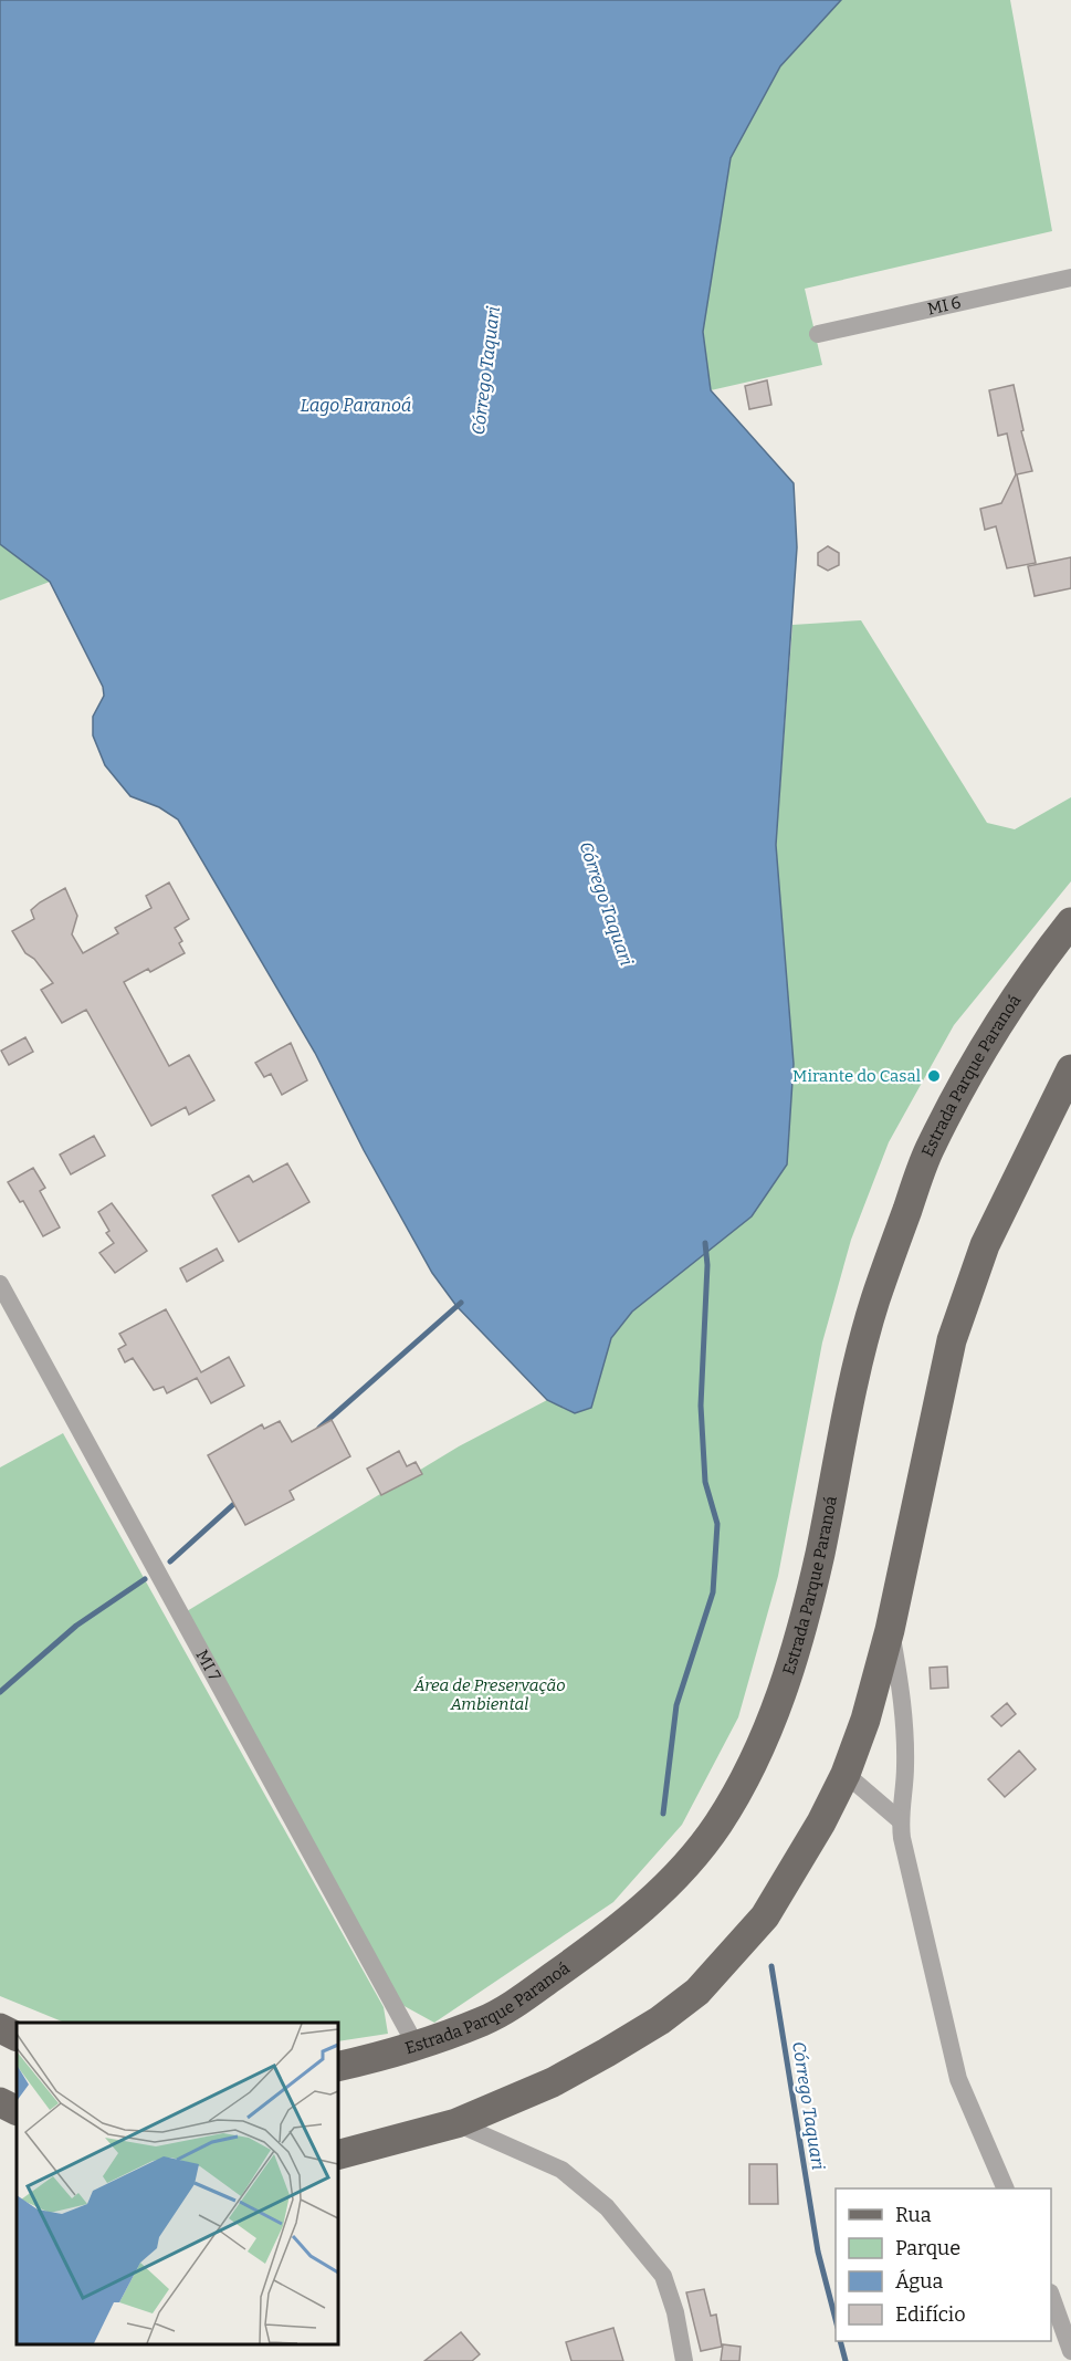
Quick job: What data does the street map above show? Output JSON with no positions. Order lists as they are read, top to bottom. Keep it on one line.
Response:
{"streets":{"main road":["Estrada Parque Paranoá"],"street":["MI 6","MI 7"]},"crossings":[["Estrada Parque Paranoá","MI 7"]],"water":["Córrego Taquari","Lago Paranoá"],"parks":["Área de Preservação Ambiental"],"places":["Mirante do Casal"],"legend":["Rua","Parque","Água","Edifício"]}
